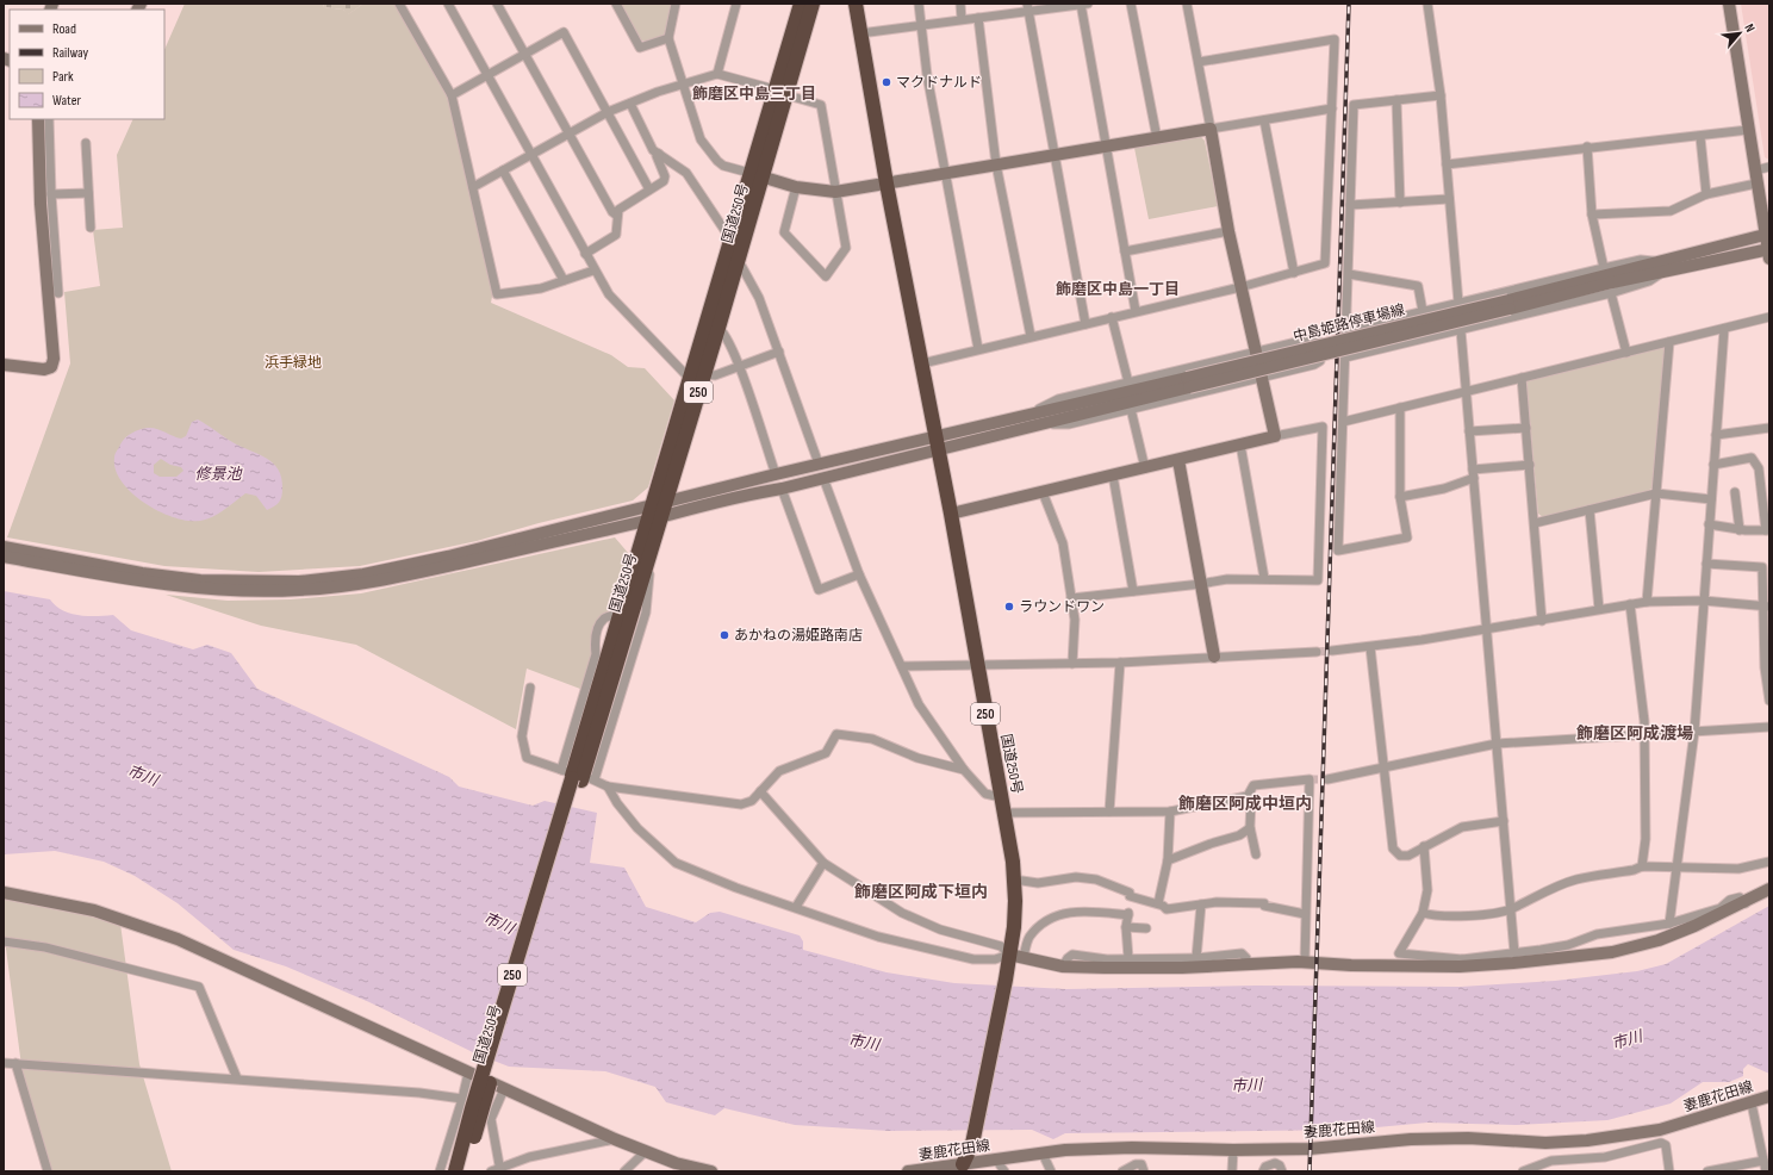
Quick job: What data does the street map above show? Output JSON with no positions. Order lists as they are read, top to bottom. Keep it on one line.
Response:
{"streets":{"highway":["国道250号","250"],"street":["中島姫路停車場線","妻鹿花田線"]},"crossings":[["国道250号","中島姫路停車場線"],["国道250号","妻鹿花田線"]],"districts":["飾磨区中島三丁目","飾磨区中島一丁目","飾磨区阿成渡場","飾磨区阿成中垣内","飾磨区阿成下垣内"],"water":["修景池","市川"],"parks":["浜手緑地"],"places":["マクドナルド","ラウンドワン","あかねの湯姫路南店"],"legend":["Road","Railway","Park","Water"],"north":"top right"}
